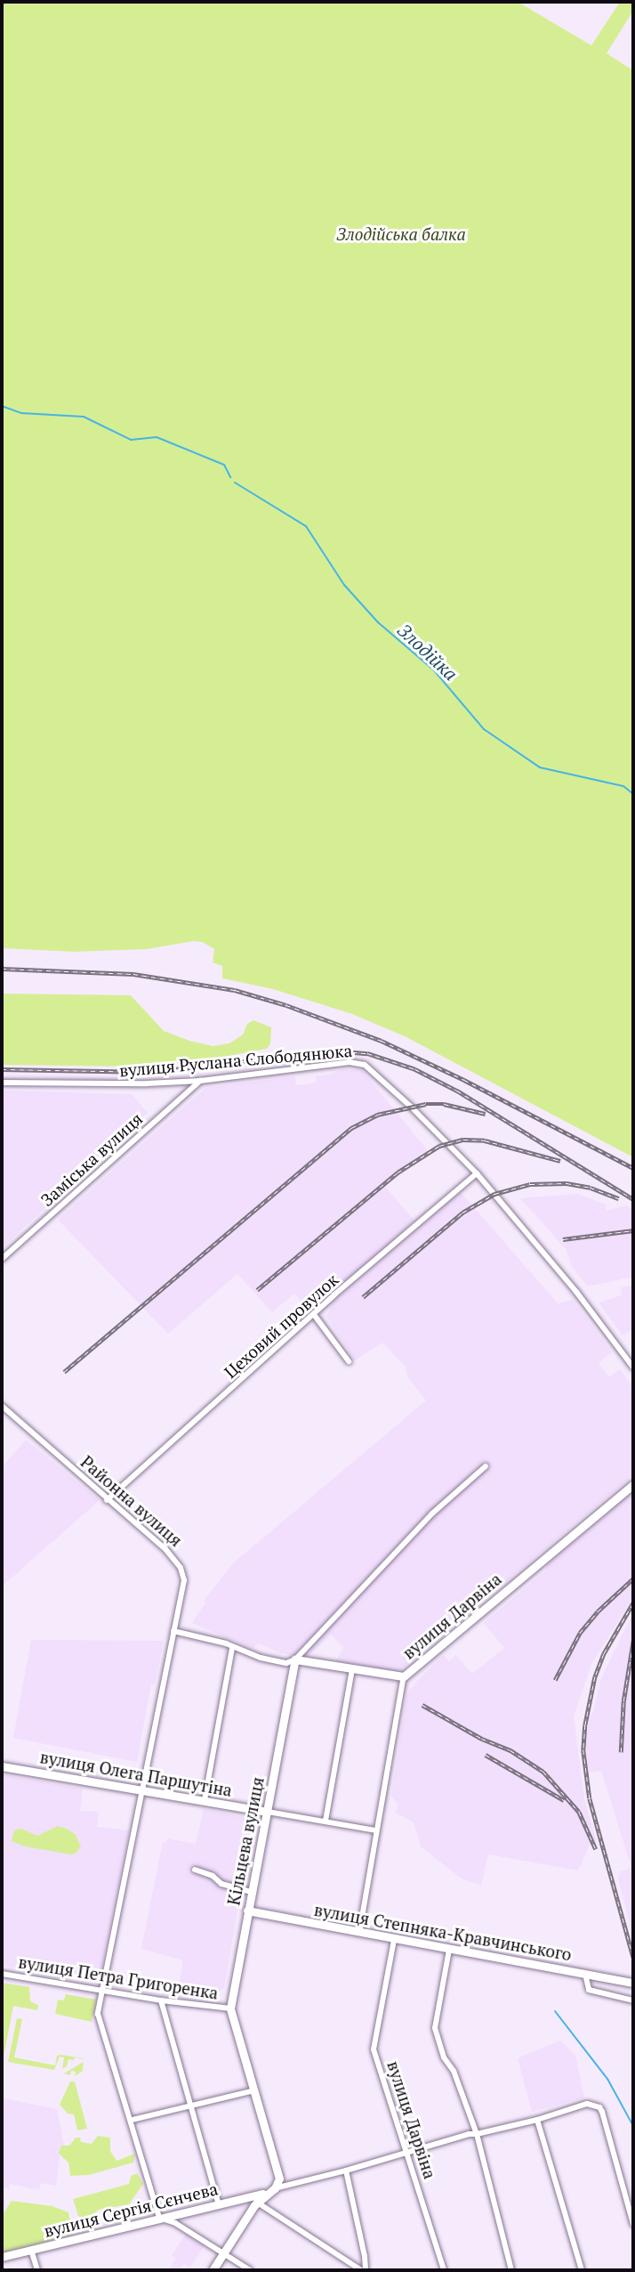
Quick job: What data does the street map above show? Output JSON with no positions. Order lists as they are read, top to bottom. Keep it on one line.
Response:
{"streets":{"street":["вулиця Руслана Слободянюка","Заміська вулиця","Цеховий провулок","Районна вулиця","вулиця Дарвіна","вулиця Олега Паршутіна","Кільцева вулиця","вулиця Степняка-Кравчинського","вулиця Петра Григоренка","вулиця Сергія Сєнчева"]},"crossings":[["вулиця Руслана Слободянюка","Заміська вулиця"],["вулиця Руслана Слободянюка","Цеховий провулок"],["Цеховий провулок","Районна вулиця"],["Районна вулиця","вулиця Олега Паршутіна"],["Районна вулиця","вулиця Петра Григоренка"],["Районна вулиця","вулиця Сергія Сєнчева"],["вулиця Дарвіна","вулиця Олега Паршутіна"],["вулиця Дарвіна","вулиця Степняка-Кравчинського"],["вулиця Дарвіна","вулиця Сергія Сєнчева"],["вулиця Олега Паршутіна","Кільцева вулиця"],["Кільцева вулиця","вулиця Степняка-Кравчинського"],["Кільцева вулиця","вулиця Петра Григоренка"],["Кільцева вулиця","вулиця Сергія Сєнчева"]],"water":["Злодійка"],"parks":["Злодійська балка"]}
